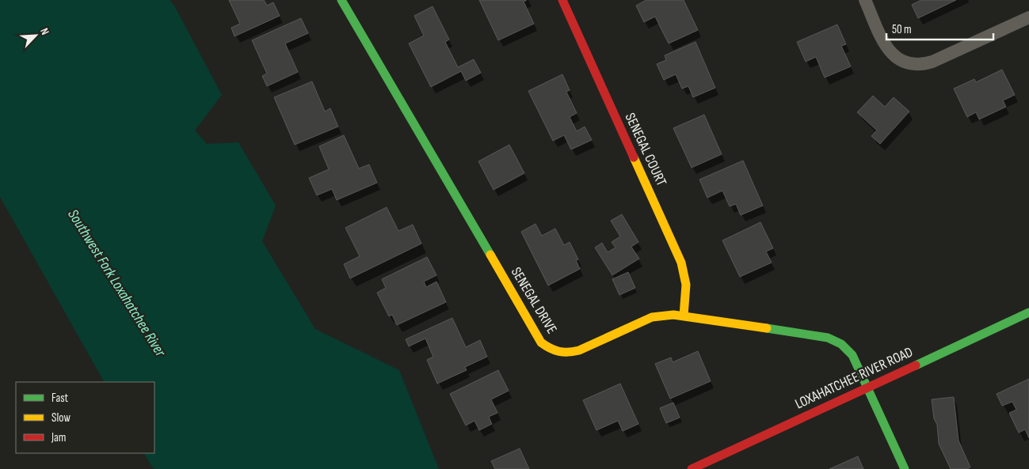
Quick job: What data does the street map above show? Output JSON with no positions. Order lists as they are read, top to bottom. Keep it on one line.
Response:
{"streets":{"street":["SENEGAL COURT","SENEGAL DRIVE","LOXAHATCHEE RIVER ROAD"]},"crossings":[["SENEGAL COURT","SENEGAL DRIVE"],["SENEGAL DRIVE","LOXAHATCHEE RIVER ROAD"]],"water":["Southwest Fork Loxahatchee River"],"legend":["Fast","Slow","Jam"],"scale_bar":"50 m","north":"top right"}
